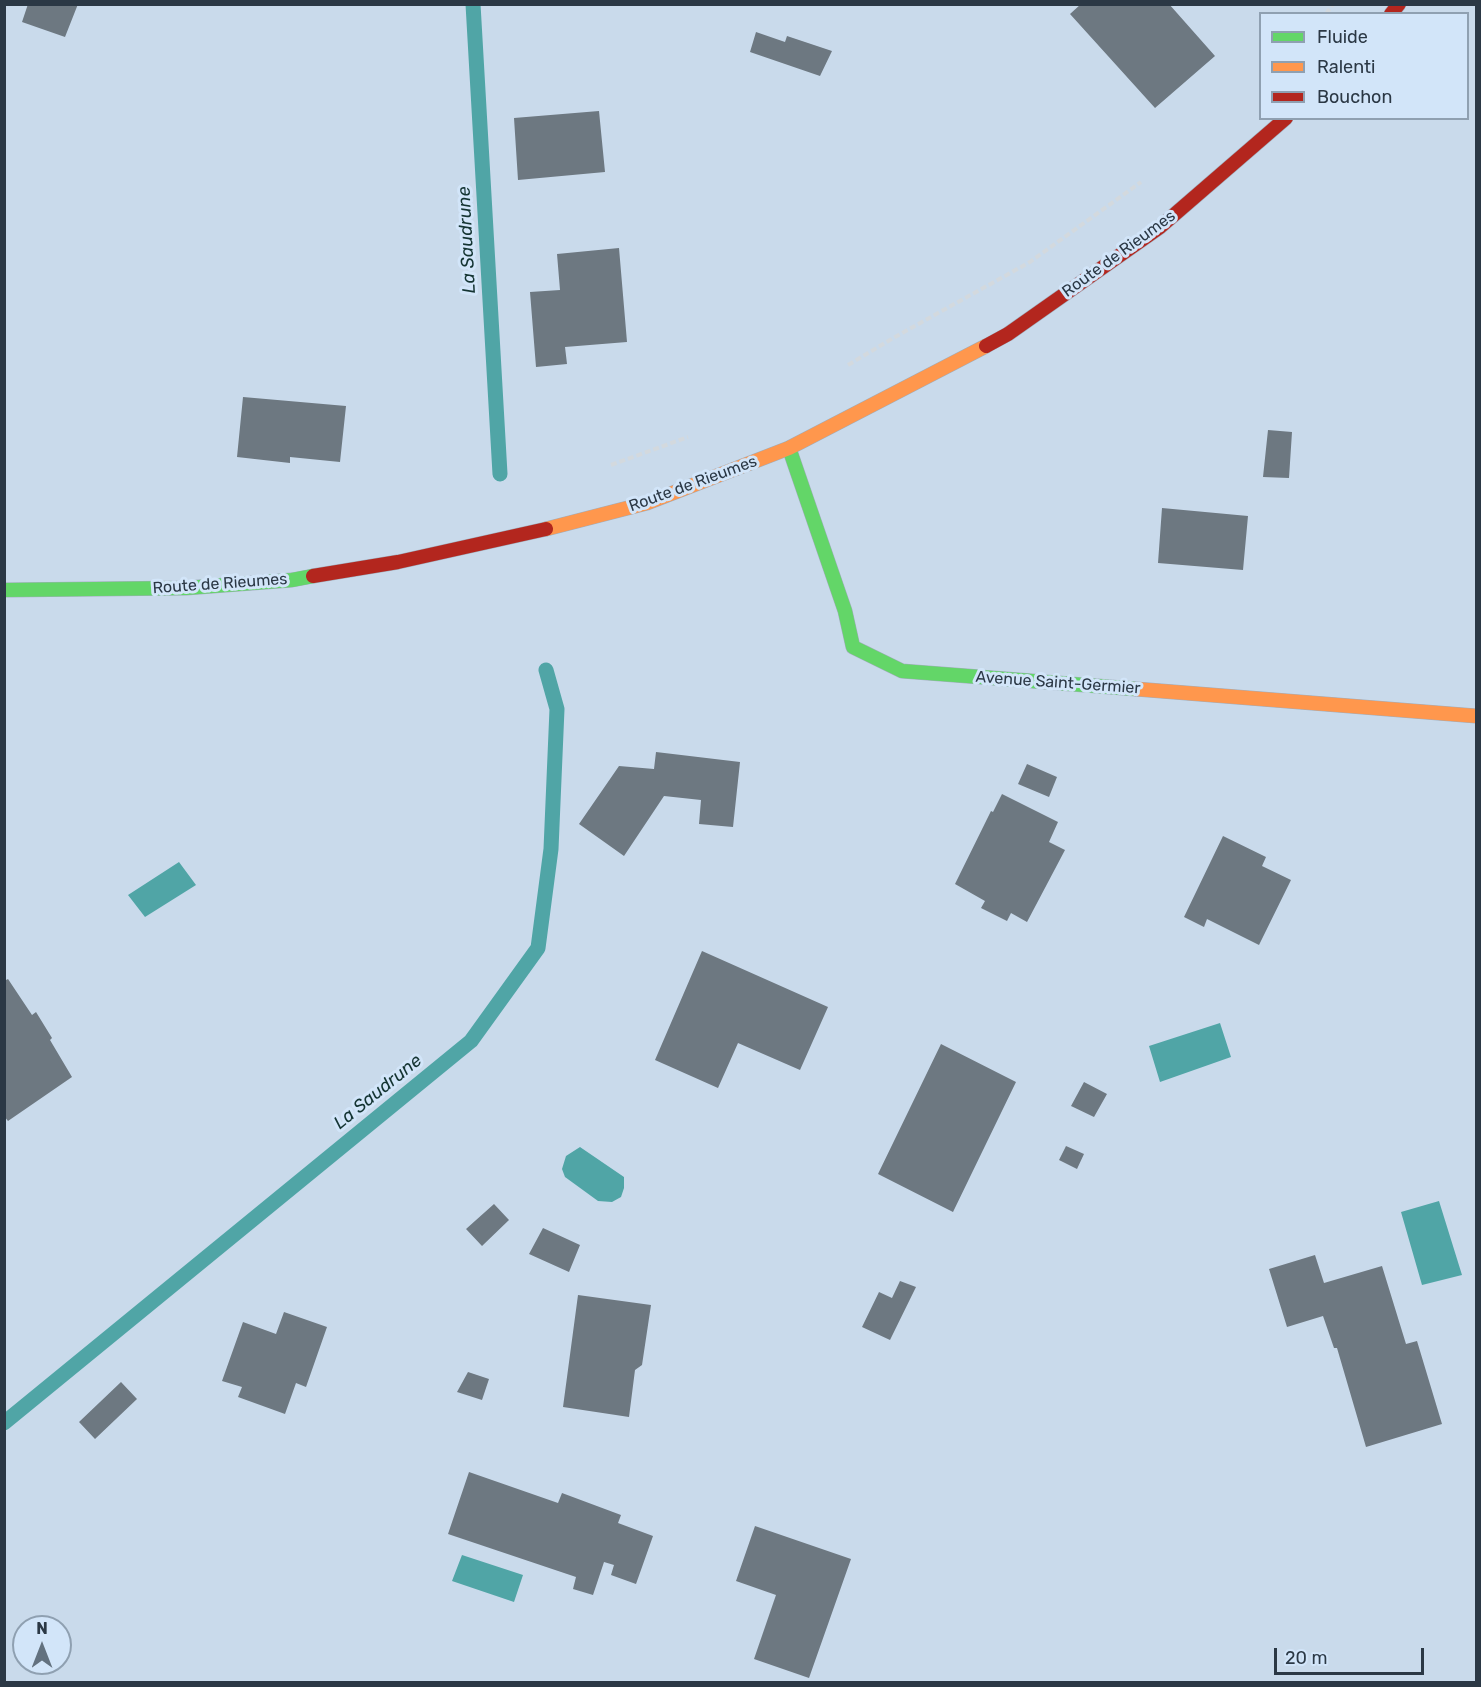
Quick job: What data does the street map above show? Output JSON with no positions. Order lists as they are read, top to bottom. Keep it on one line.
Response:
{"streets":{"main road":["Route de Rieumes","Avenue Saint-Germier"]},"crossings":[["Route de Rieumes","Avenue Saint-Germier"]],"water":["La Saudrune"],"legend":["Fluide","Ralenti","Bouchon"],"scale_bar":"20 m","north":"top"}
